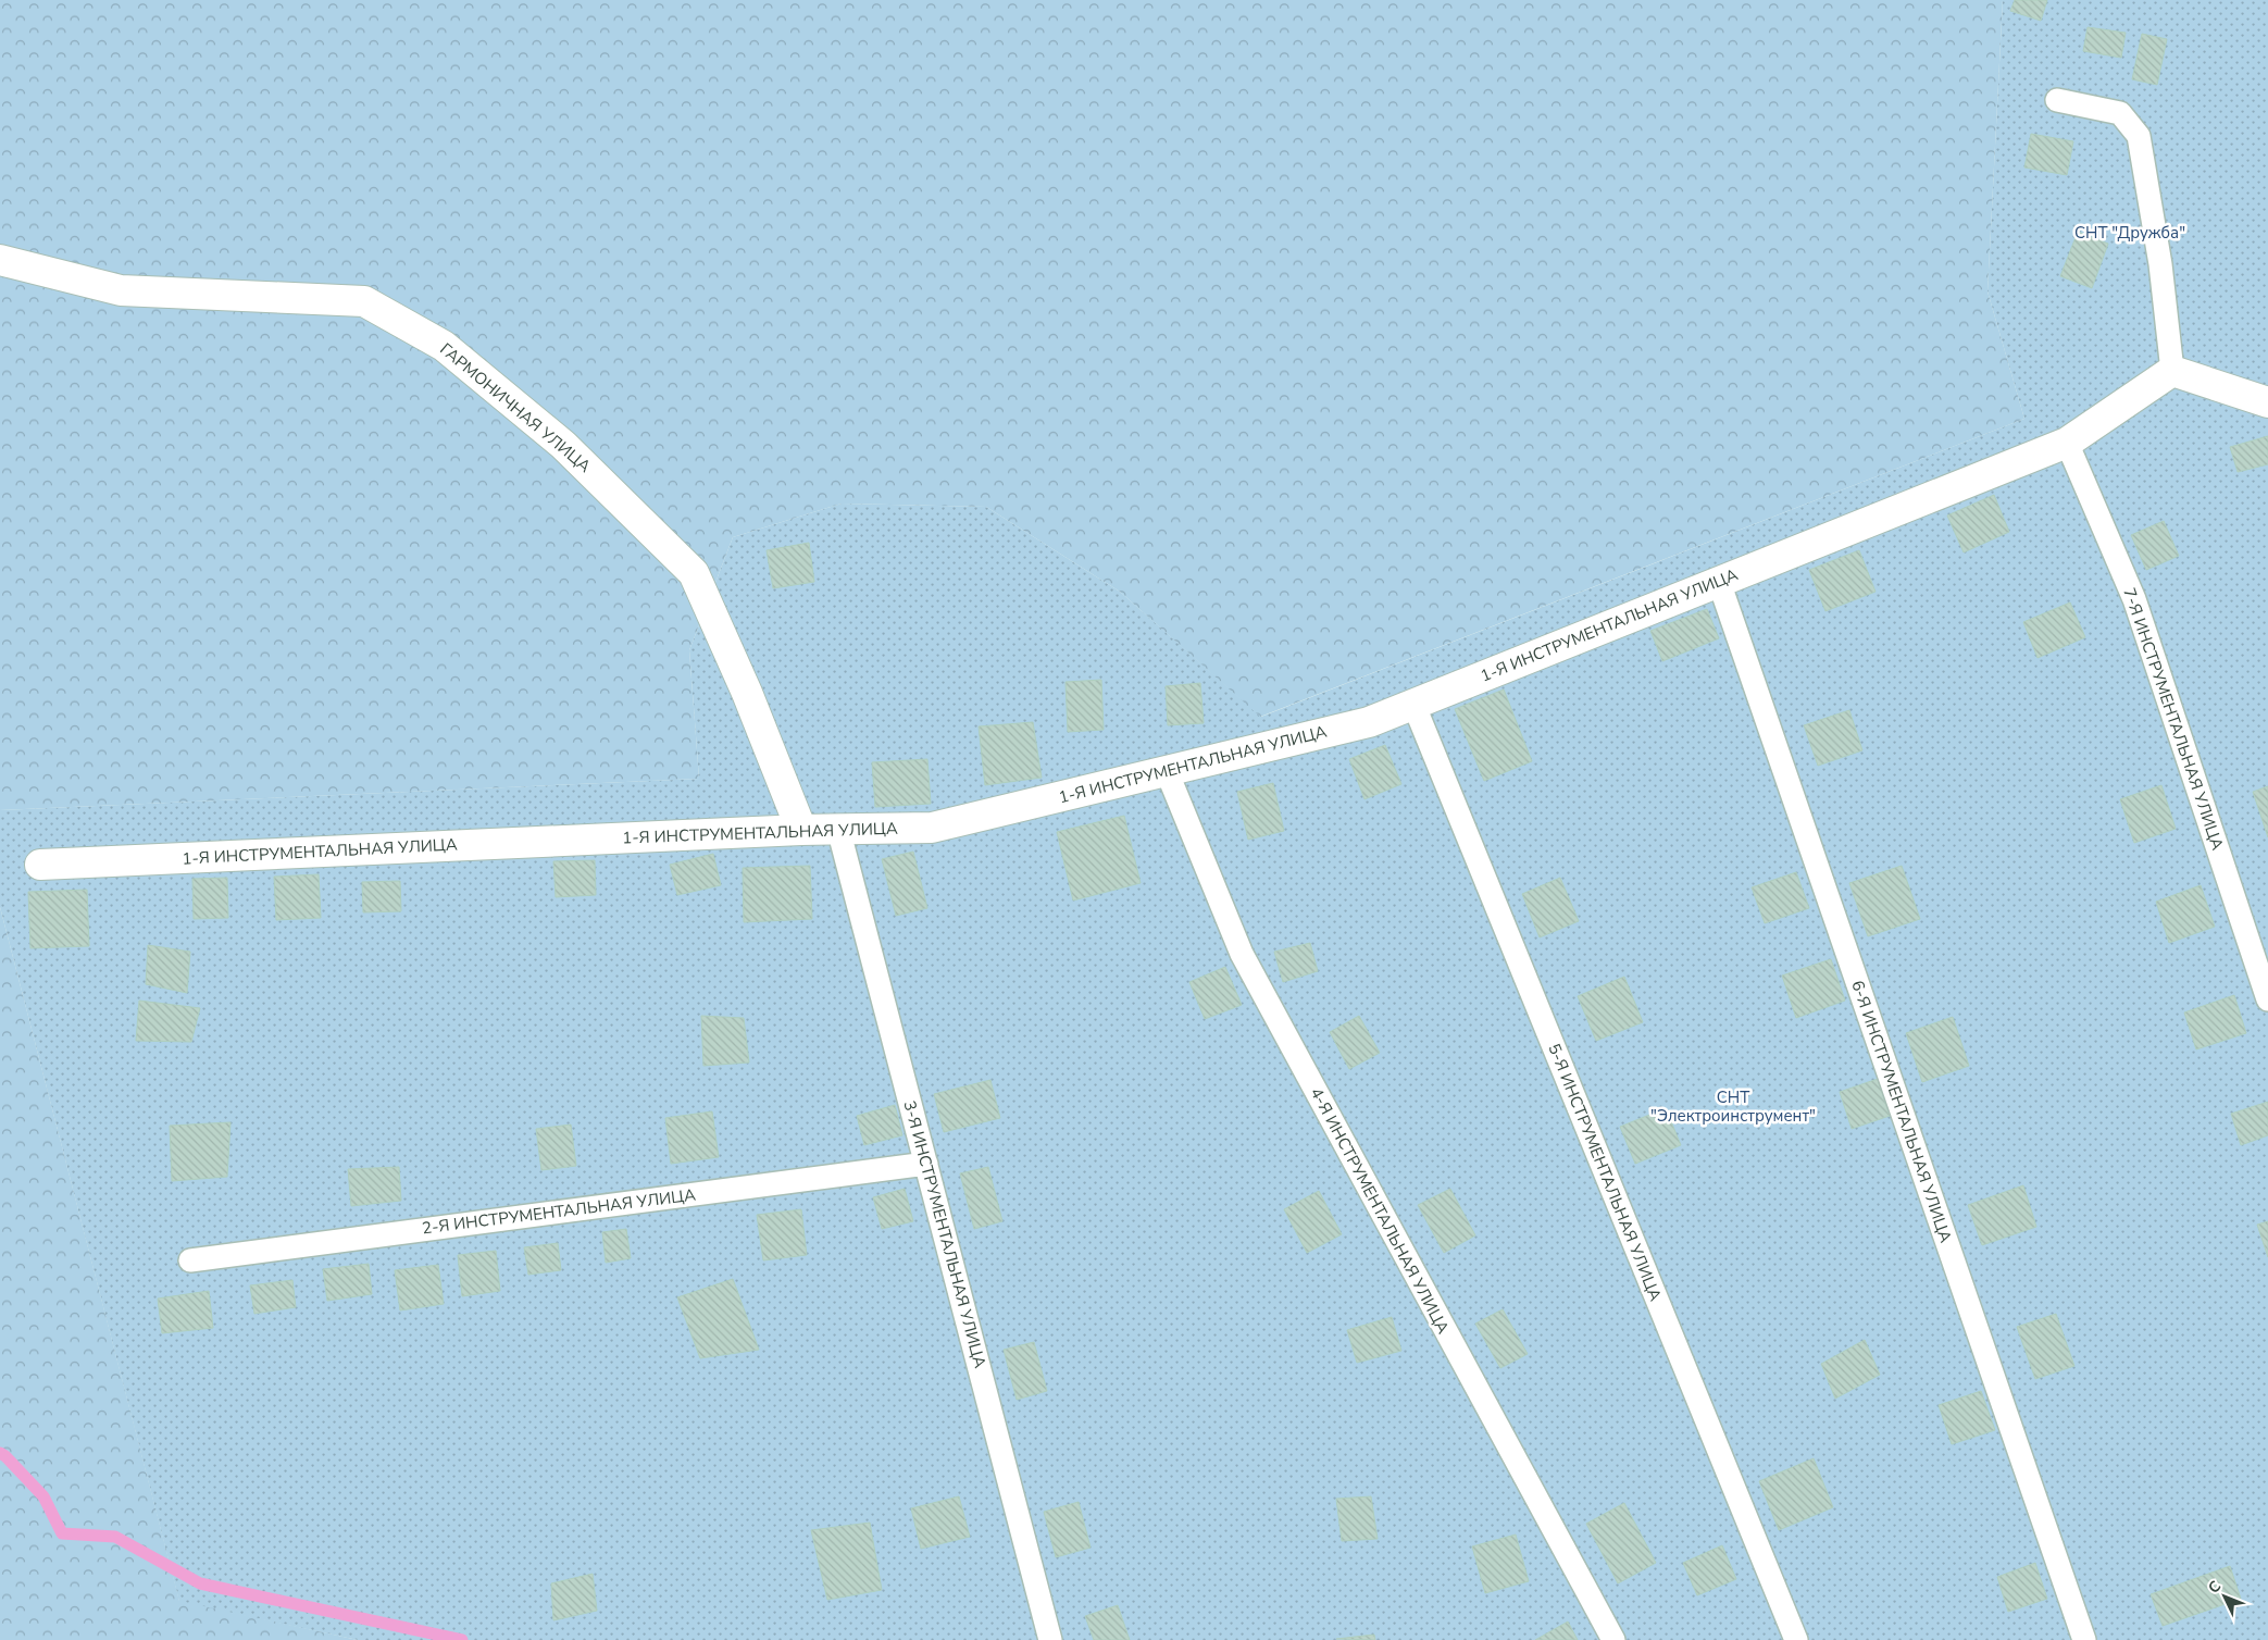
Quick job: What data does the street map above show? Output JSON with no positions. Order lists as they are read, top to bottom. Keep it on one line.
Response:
{"streets":{"street":["ГАРМОНИЧНАЯ УЛИЦА","1-Я ИНСТРУМЕНТАЛЬНАЯ УЛИЦА"],"lane":["7-Я ИНСТРУМЕНТАЛЬНАЯ УЛИЦА","6-Я ИНСТРУМЕНТАЛЬНАЯ УЛИЦА","5-Я ИНСТРУМЕНТАЛЬНАЯ УЛИЦА","4-Я ИНСТРУМЕНТАЛЬНАЯ УЛИЦА","2-Я ИНСТРУМЕНТАЛЬНАЯ УЛИЦА","3-Я ИНСТРУМЕНТАЛЬНАЯ УЛИЦА"]},"crossings":[["ГАРМОНИЧНАЯ УЛИЦА","1-Я ИНСТРУМЕНТАЛЬНАЯ УЛИЦА"],["1-Я ИНСТРУМЕНТАЛЬНАЯ УЛИЦА","7-Я ИНСТРУМЕНТАЛЬНАЯ УЛИЦА"],["1-Я ИНСТРУМЕНТАЛЬНАЯ УЛИЦА","6-Я ИНСТРУМЕНТАЛЬНАЯ УЛИЦА"],["1-Я ИНСТРУМЕНТАЛЬНАЯ УЛИЦА","5-Я ИНСТРУМЕНТАЛЬНАЯ УЛИЦА"],["1-Я ИНСТРУМЕНТАЛЬНАЯ УЛИЦА","4-Я ИНСТРУМЕНТАЛЬНАЯ УЛИЦА"],["1-Я ИНСТРУМЕНТАЛЬНАЯ УЛИЦА","3-Я ИНСТРУМЕНТАЛЬНАЯ УЛИЦА"],["2-Я ИНСТРУМЕНТАЛЬНАЯ УЛИЦА","3-Я ИНСТРУМЕНТАЛЬНАЯ УЛИЦА"]],"parks":["СНТ \"Дружба\"","СНТ \"Электроинструмент\""],"north":"top left"}
